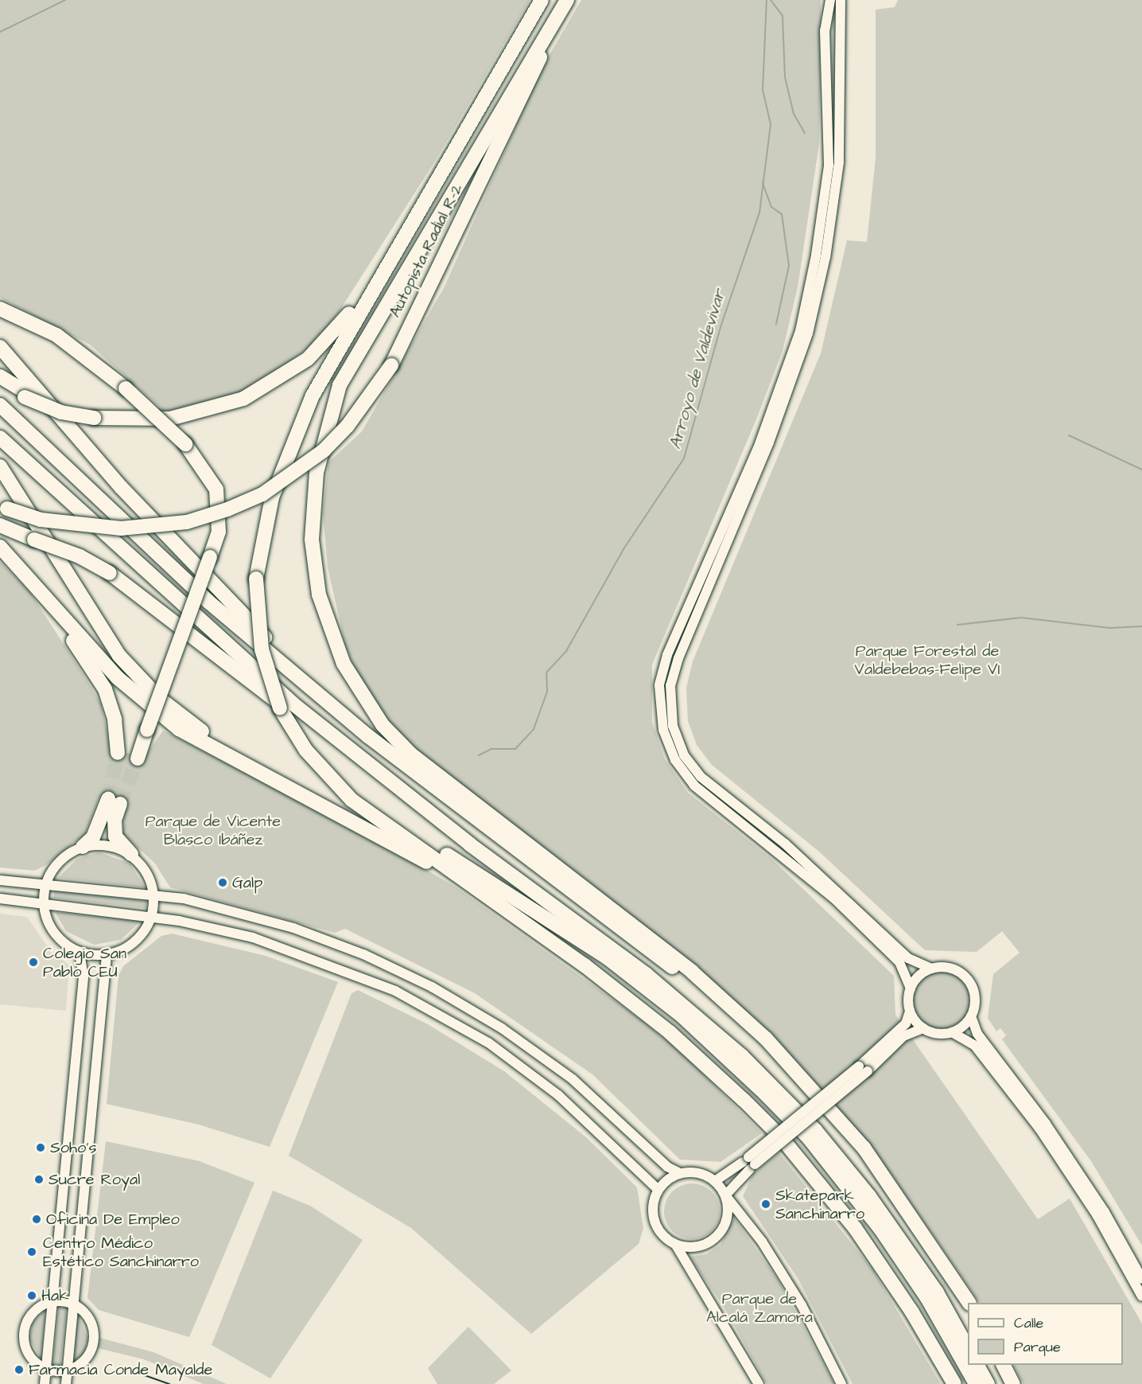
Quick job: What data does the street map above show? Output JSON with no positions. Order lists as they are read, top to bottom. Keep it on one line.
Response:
{"streets":{"highway":["Autopista Radial R-2"]},"water":["Arroyo de Valdevivar"],"parks":["Parque Forestal de Valdebebas-Felipe VI","Parque de Vicente Blasco Ibáñez","Parque de Alcalá Zamora"],"places":["Galp","Colegio San Pablo CEU","Soho's","Sucre Royal","Skatepark Sanchinarro","Oficina De Empleo","Centro Médico Estético Sanchinarro","Hak","Farmacia Conde Mayalde"],"legend":["Calle","Parque"]}
